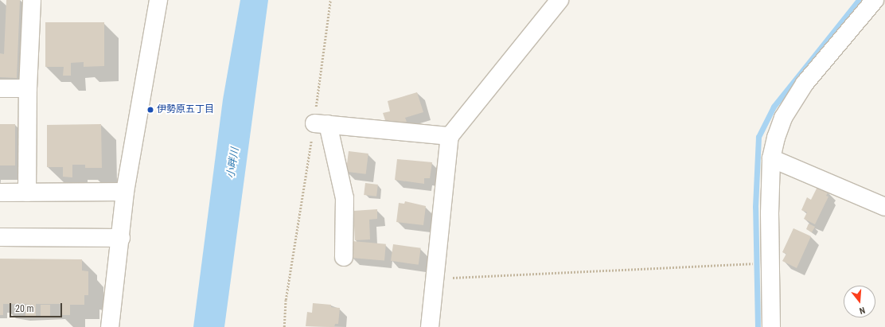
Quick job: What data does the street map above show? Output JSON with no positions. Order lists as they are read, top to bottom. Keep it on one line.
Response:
{"water":["小畔川"],"places":["伊勢原五丁目"],"scale_bar":"20 m","north":"bottom"}
